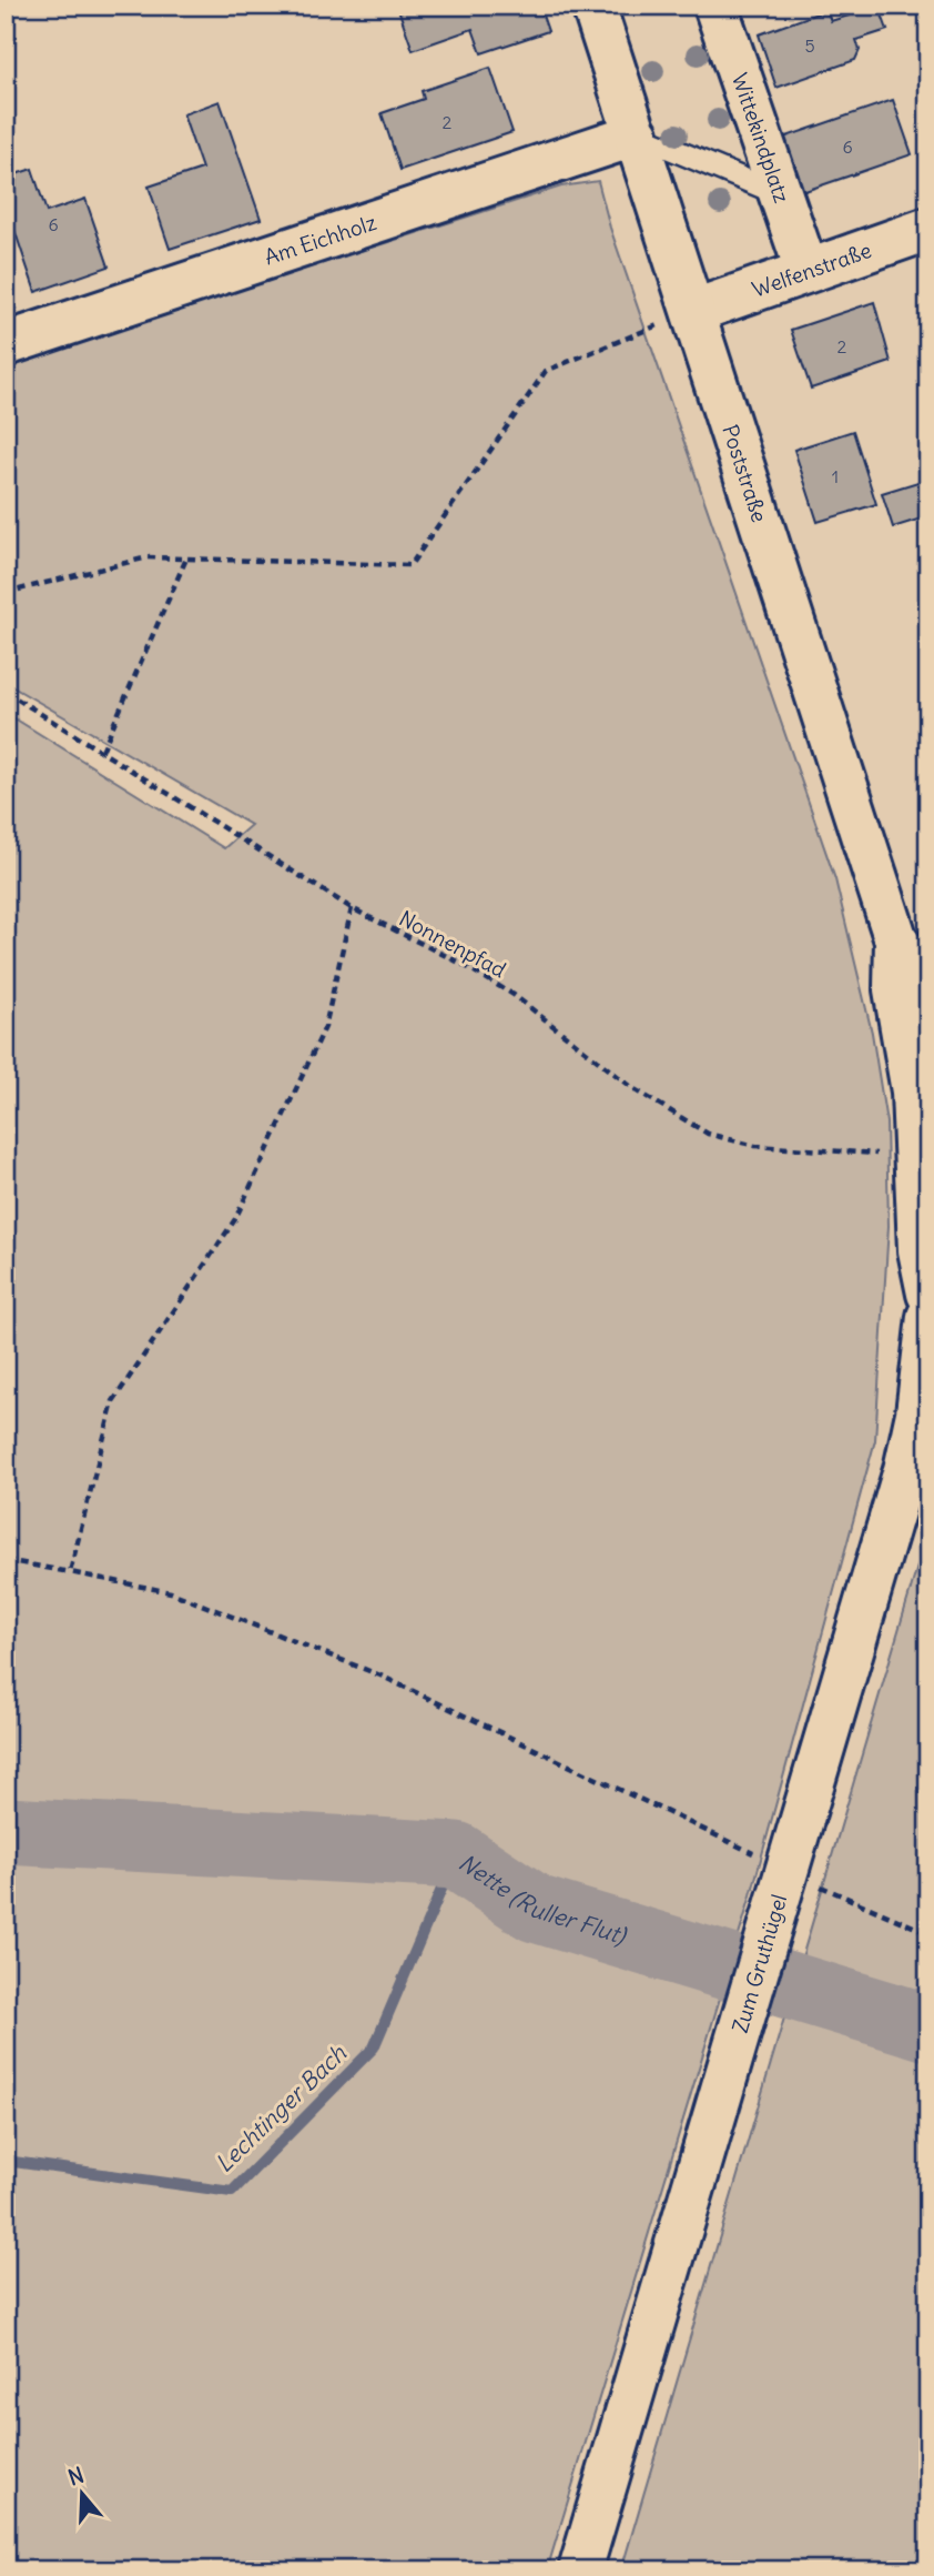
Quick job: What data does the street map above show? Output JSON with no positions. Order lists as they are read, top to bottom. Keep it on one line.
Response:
{"streets":{"street":["Wittekindplatz","Am Eichholz","Welfenstraße","Poststraße","Zum Gruthügel"],"path":["Nonnenpfad"]},"crossings":[["Wittekindplatz","Welfenstraße"],["Am Eichholz","Poststraße"],["Welfenstraße","Poststraße"]],"water":["Nette (Ruller Flut)","Lechtinger Bach"],"house_numbers":["5","2","6","6","2","1"],"north":"top"}
